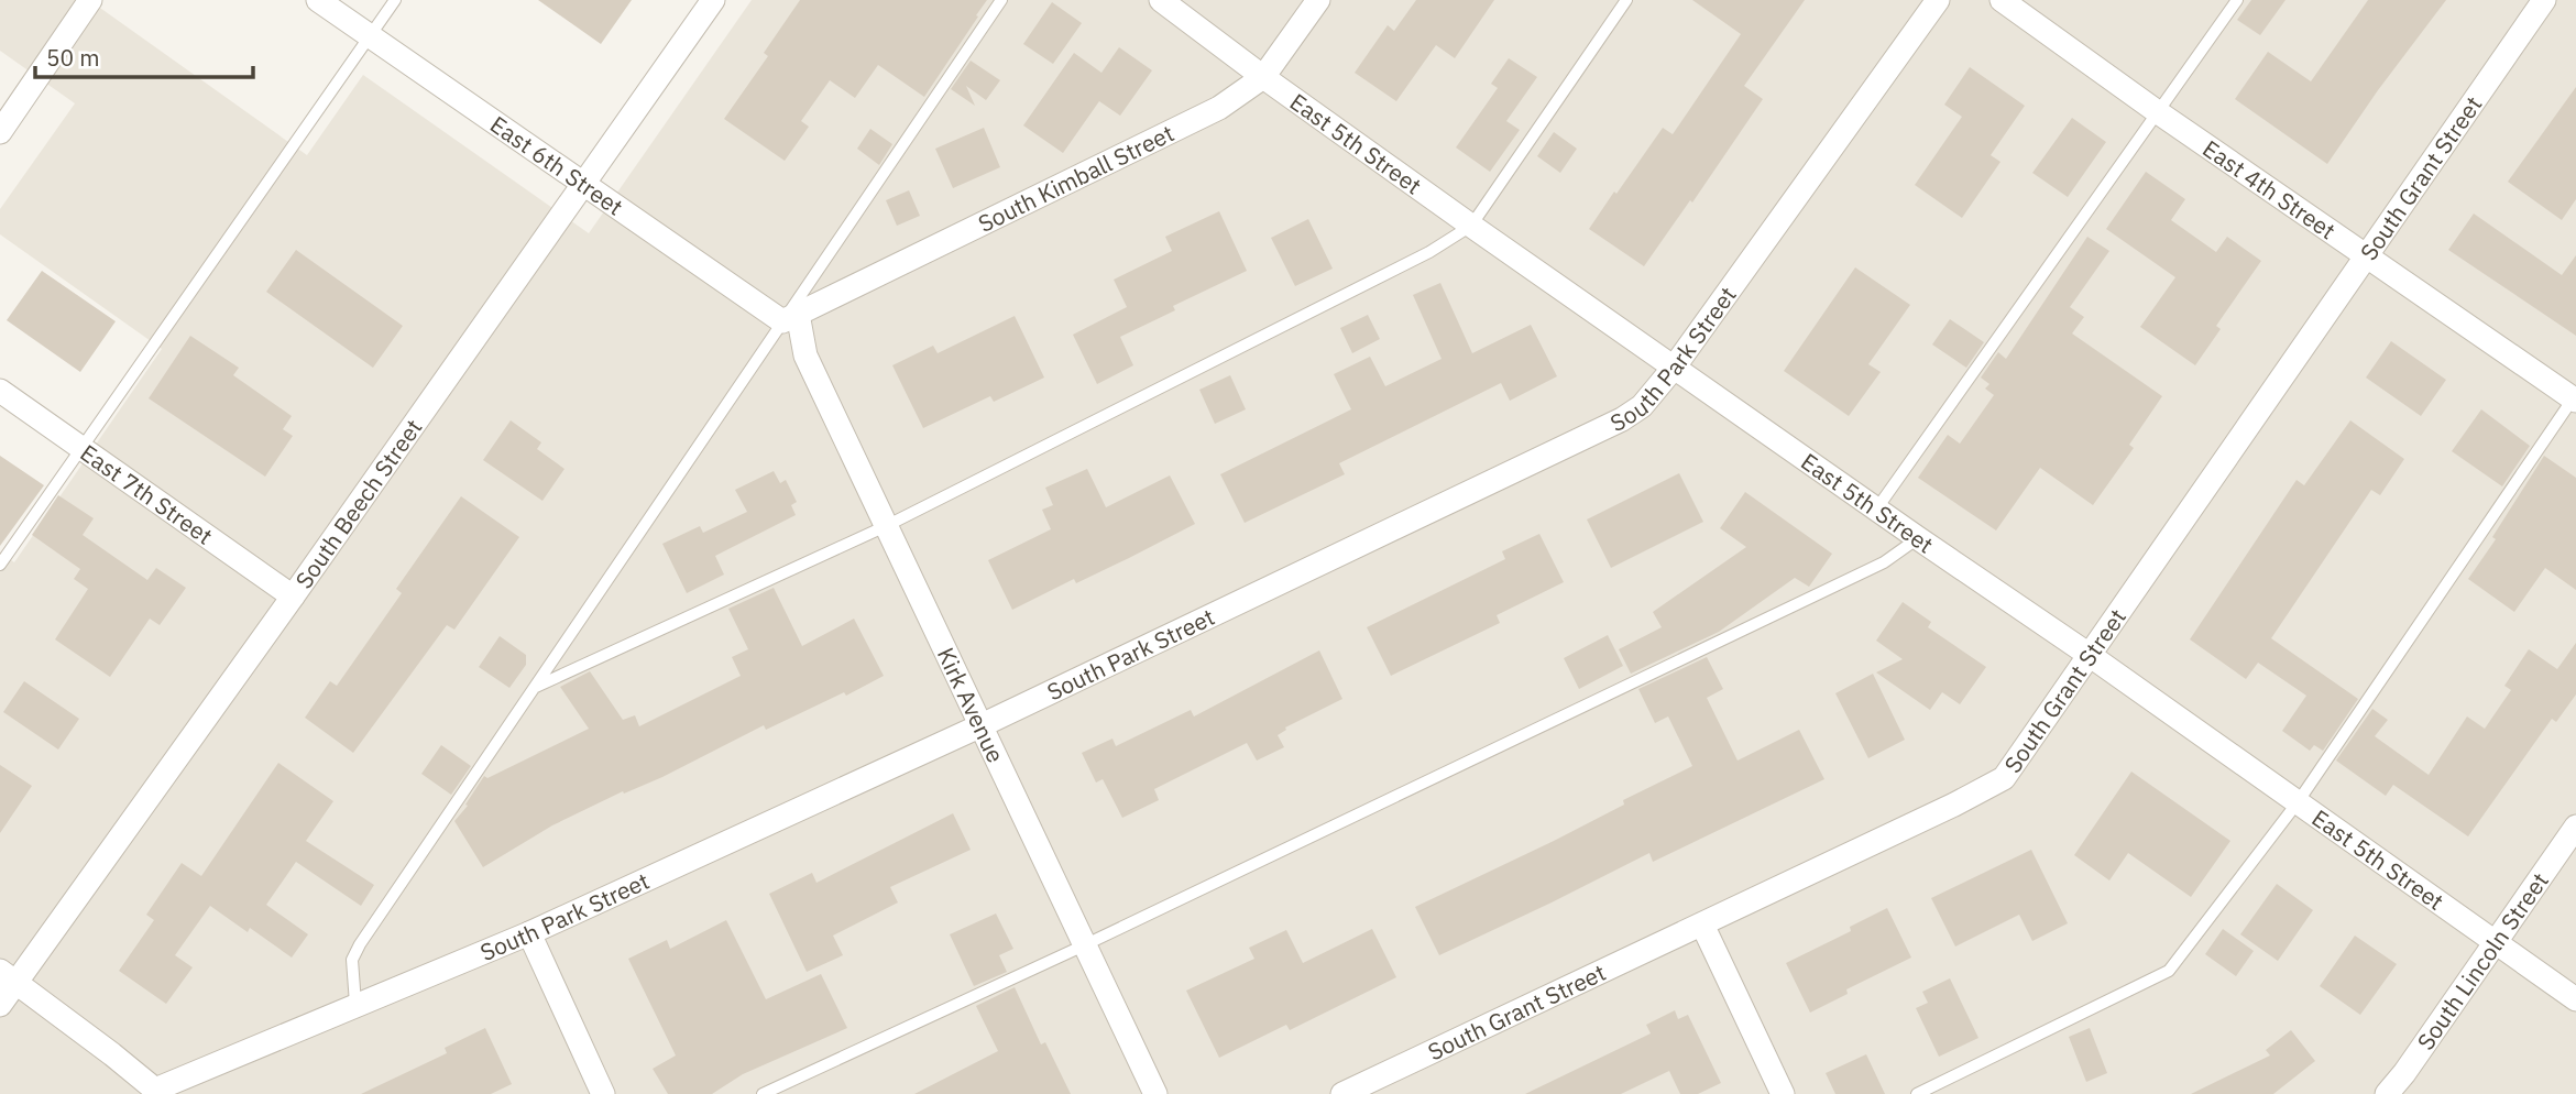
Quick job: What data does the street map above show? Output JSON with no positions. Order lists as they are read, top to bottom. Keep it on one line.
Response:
{"streets":{"street":["East 5th Street","East 6th Street","South Grant Street","South Kimball Street","East 4th Street","South Park Street","East 7th Street","South Beech Street","Kirk Avenue","South Lincoln Street"]},"crossings":[["East 5th Street","South Grant Street"],["East 5th Street","South Kimball Street"],["East 5th Street","South Park Street"],["East 5th Street","South Lincoln Street"],["East 6th Street","South Kimball Street"],["East 6th Street","South Beech Street"],["East 6th Street","Kirk Avenue"],["South Grant Street","East 4th Street"],["South Kimball Street","Kirk Avenue"],["South Park Street","Kirk Avenue"],["East 7th Street","South Beech Street"]],"scale_bar":"50 m"}
